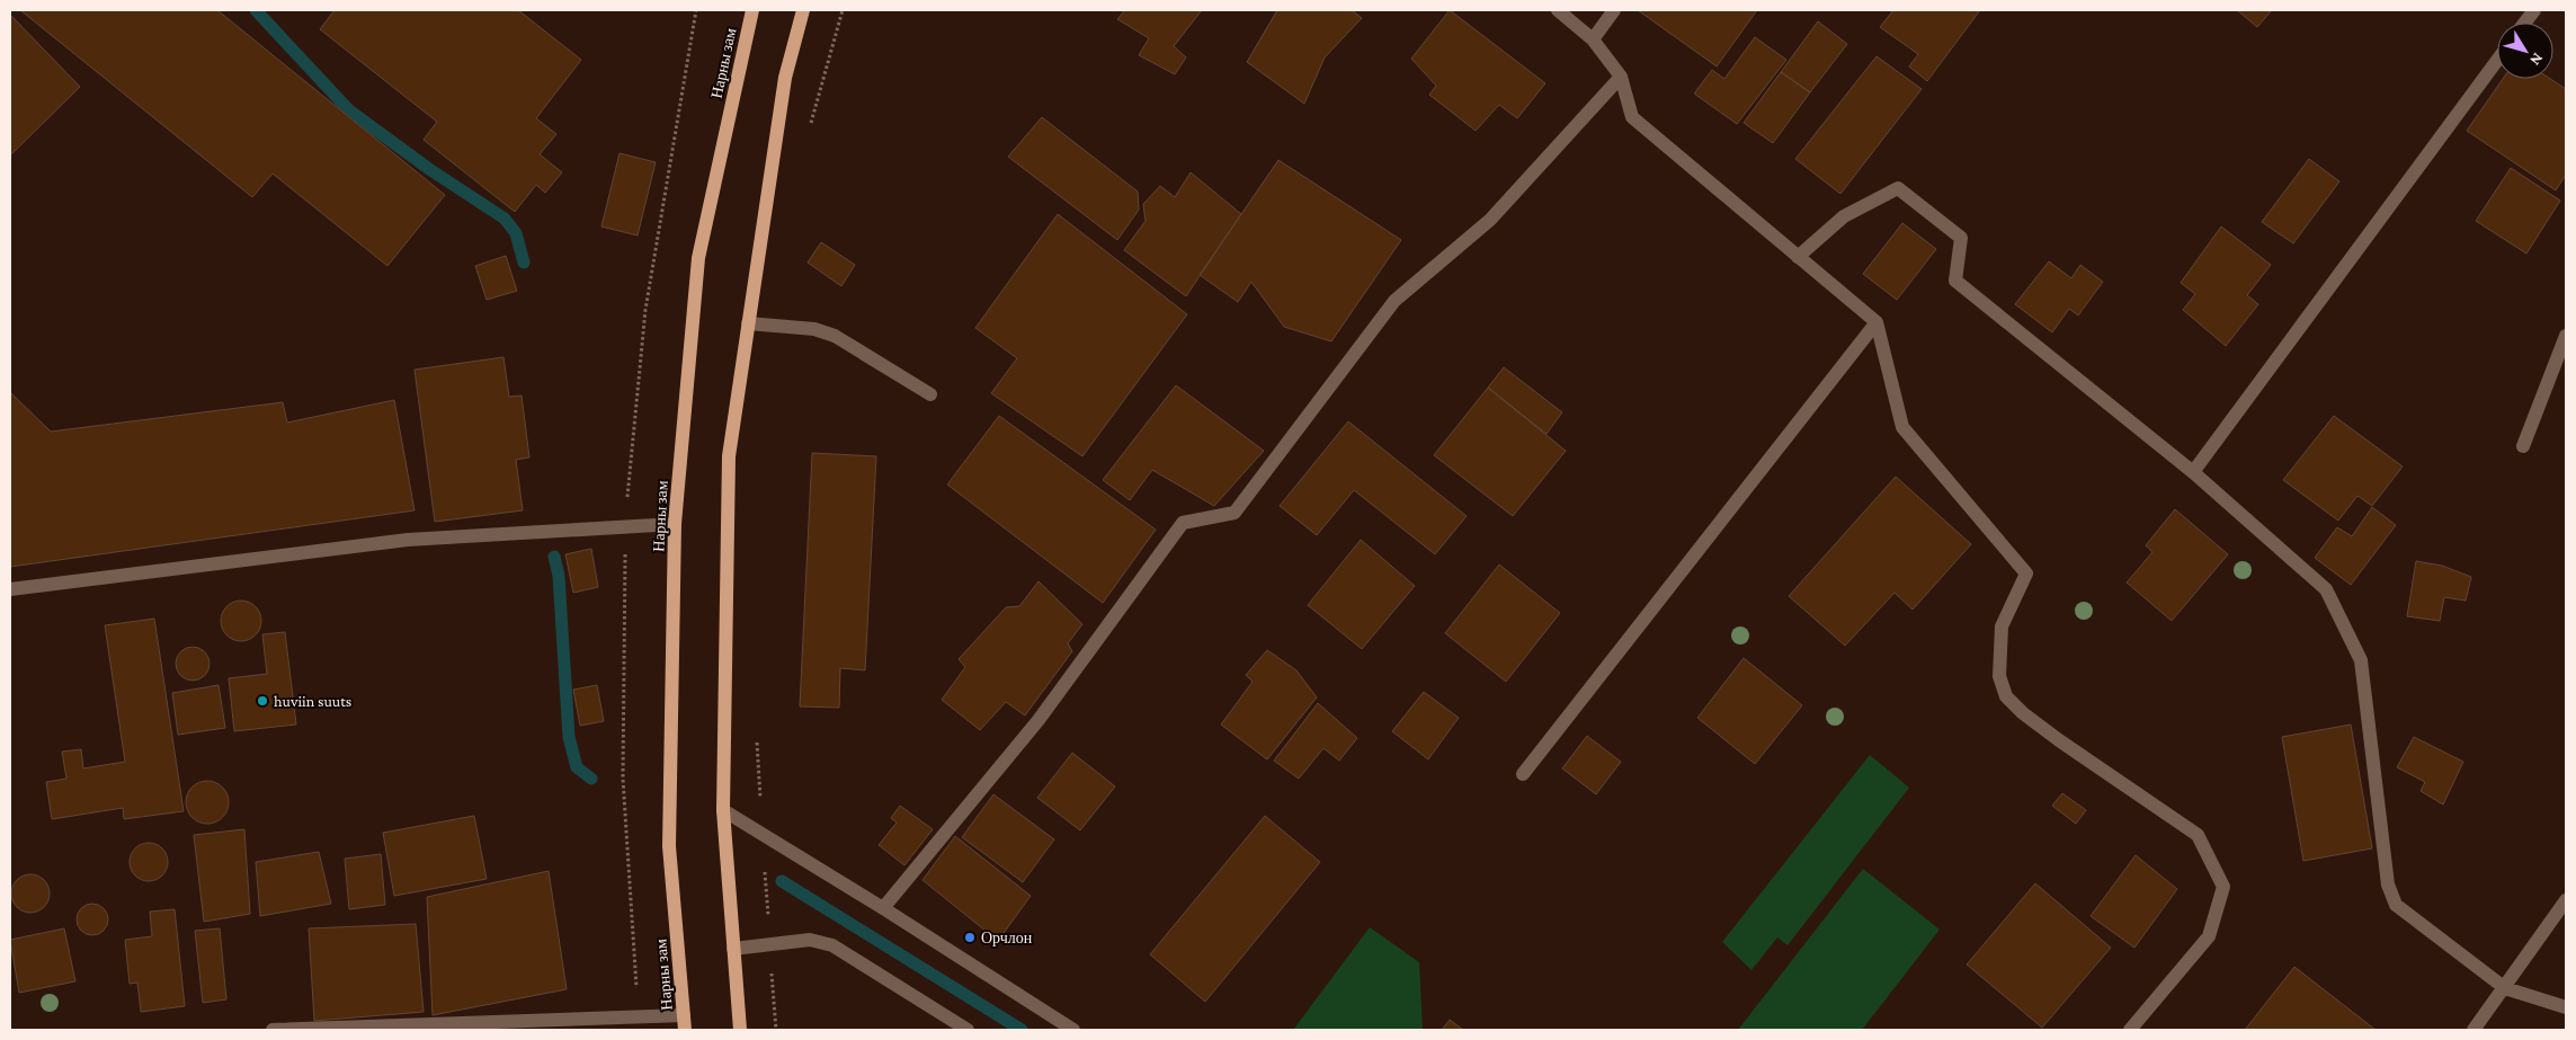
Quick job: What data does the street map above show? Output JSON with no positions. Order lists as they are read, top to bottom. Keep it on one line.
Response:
{"streets":{"main road":["Нарны зам"]},"places":["huviin suuts","Орчлон"],"north":"bottom right"}
